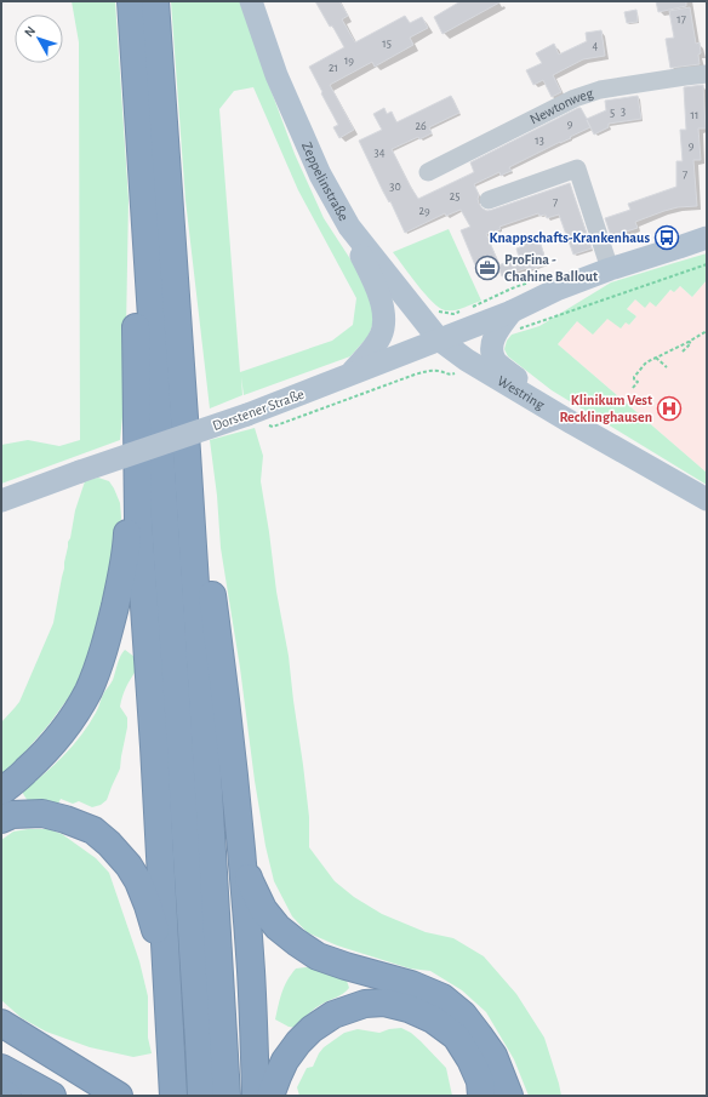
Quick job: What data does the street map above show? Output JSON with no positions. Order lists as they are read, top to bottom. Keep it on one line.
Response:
{"streets":{"main road":["Zeppelinstraße","Westring","Dorstener Straße"],"street":["Newtonweg"]},"crossings":[["Zeppelinstraße","Westring"],["Zeppelinstraße","Dorstener Straße"],["Westring","Dorstener Straße"]],"places":{"bus stop":["Knappschafts-Krankenhaus"],"office":["ProFina - Chahine Ballout"],"hospital":["Klinikum Vest Recklinghausen"]},"house_numbers":["17","15","4","19","21","3","5","11","9","26","13","9","34","7","30","25","7","29"],"north":"top left"}
